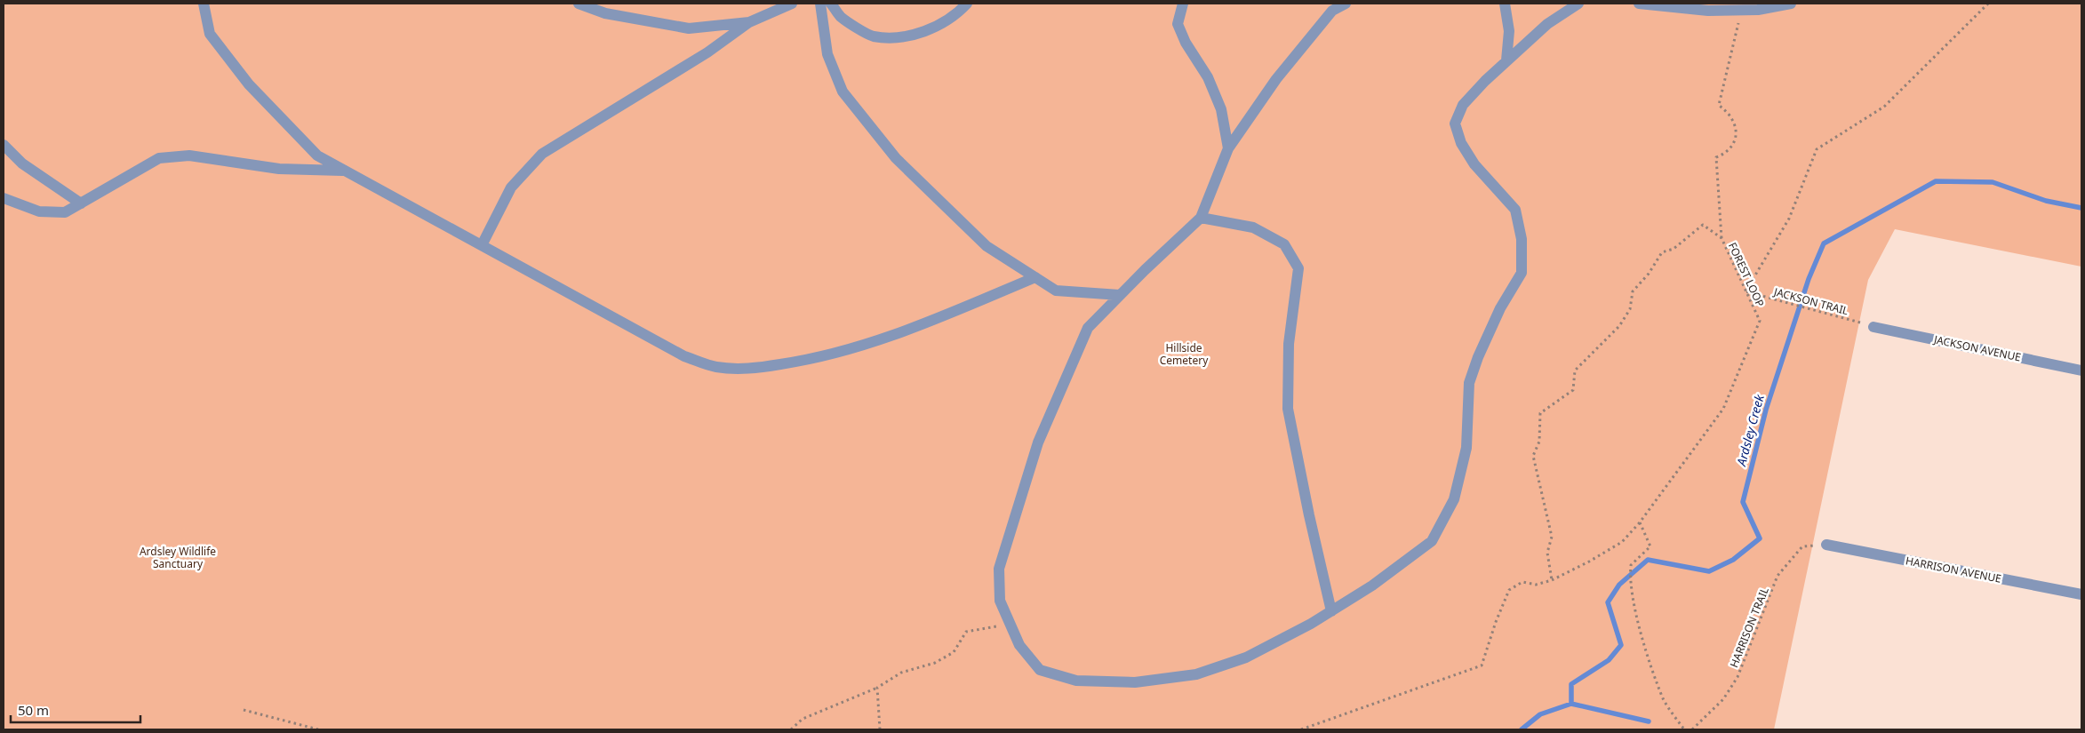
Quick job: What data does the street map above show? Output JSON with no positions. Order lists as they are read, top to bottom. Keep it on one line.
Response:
{"streets":{"street":["JACKSON AVENUE","HARRISON AVENUE"],"path":["FOREST LOOP","JACKSON TRAIL","HARRISON TRAIL"]},"crossings":[["FOREST LOOP","JACKSON TRAIL"],["JACKSON TRAIL","JACKSON AVENUE"],["HARRISON AVENUE","HARRISON TRAIL"]],"water":["Ardsley Creek"],"parks":["Hillside Cemetery","Ardsley Wildlife Sanctuary"],"scale_bar":"50 m"}
